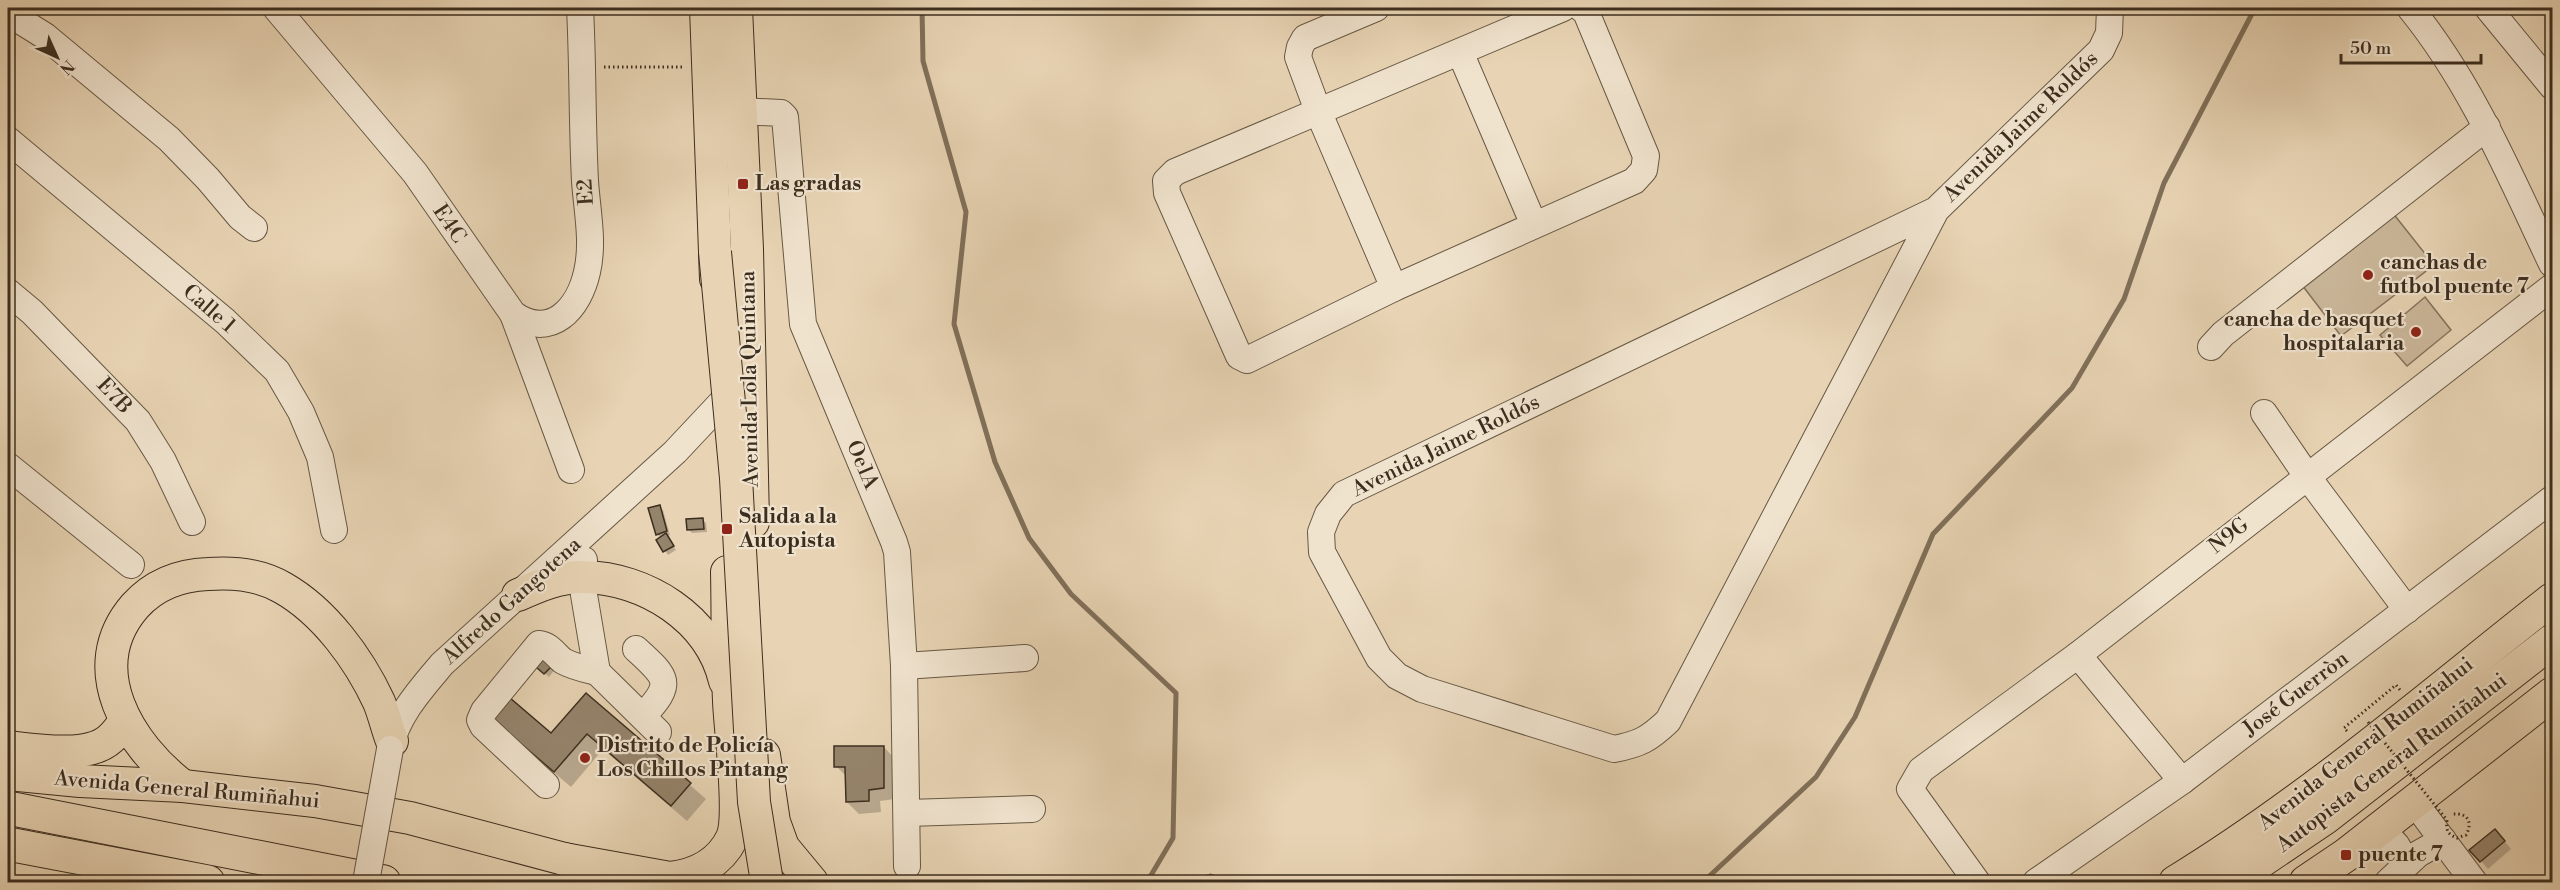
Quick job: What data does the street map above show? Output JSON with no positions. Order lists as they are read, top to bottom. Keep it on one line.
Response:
{"streets":{"highway":["Autopista General Rumiñahui"],"main road":["Avenida Lola Quintana","Avenida General Rumiñahui"],"street":["Avenida Jaime Roldós","E2","E4C","Calle 1","E7B","Oe1A","N9G","Alfredo Gangotena","José Guerròn"]},"crossings":[["E2","E4C"],["Avenida Lola Quintana","Oe1A"],["Avenida Lola Quintana","Alfredo Gangotena"],["Avenida Lola Quintana","Avenida General Rumiñahui"]],"places":{"transit":["Las gradas","Salida a la Autopista","puente 7"],"other":["canchas de futbol puente 7","cancha de basquet hospitalaria","Distrito de Policía Los Chillos Pintang"]},"scale_bar":"50 m","north":"bottom right"}
